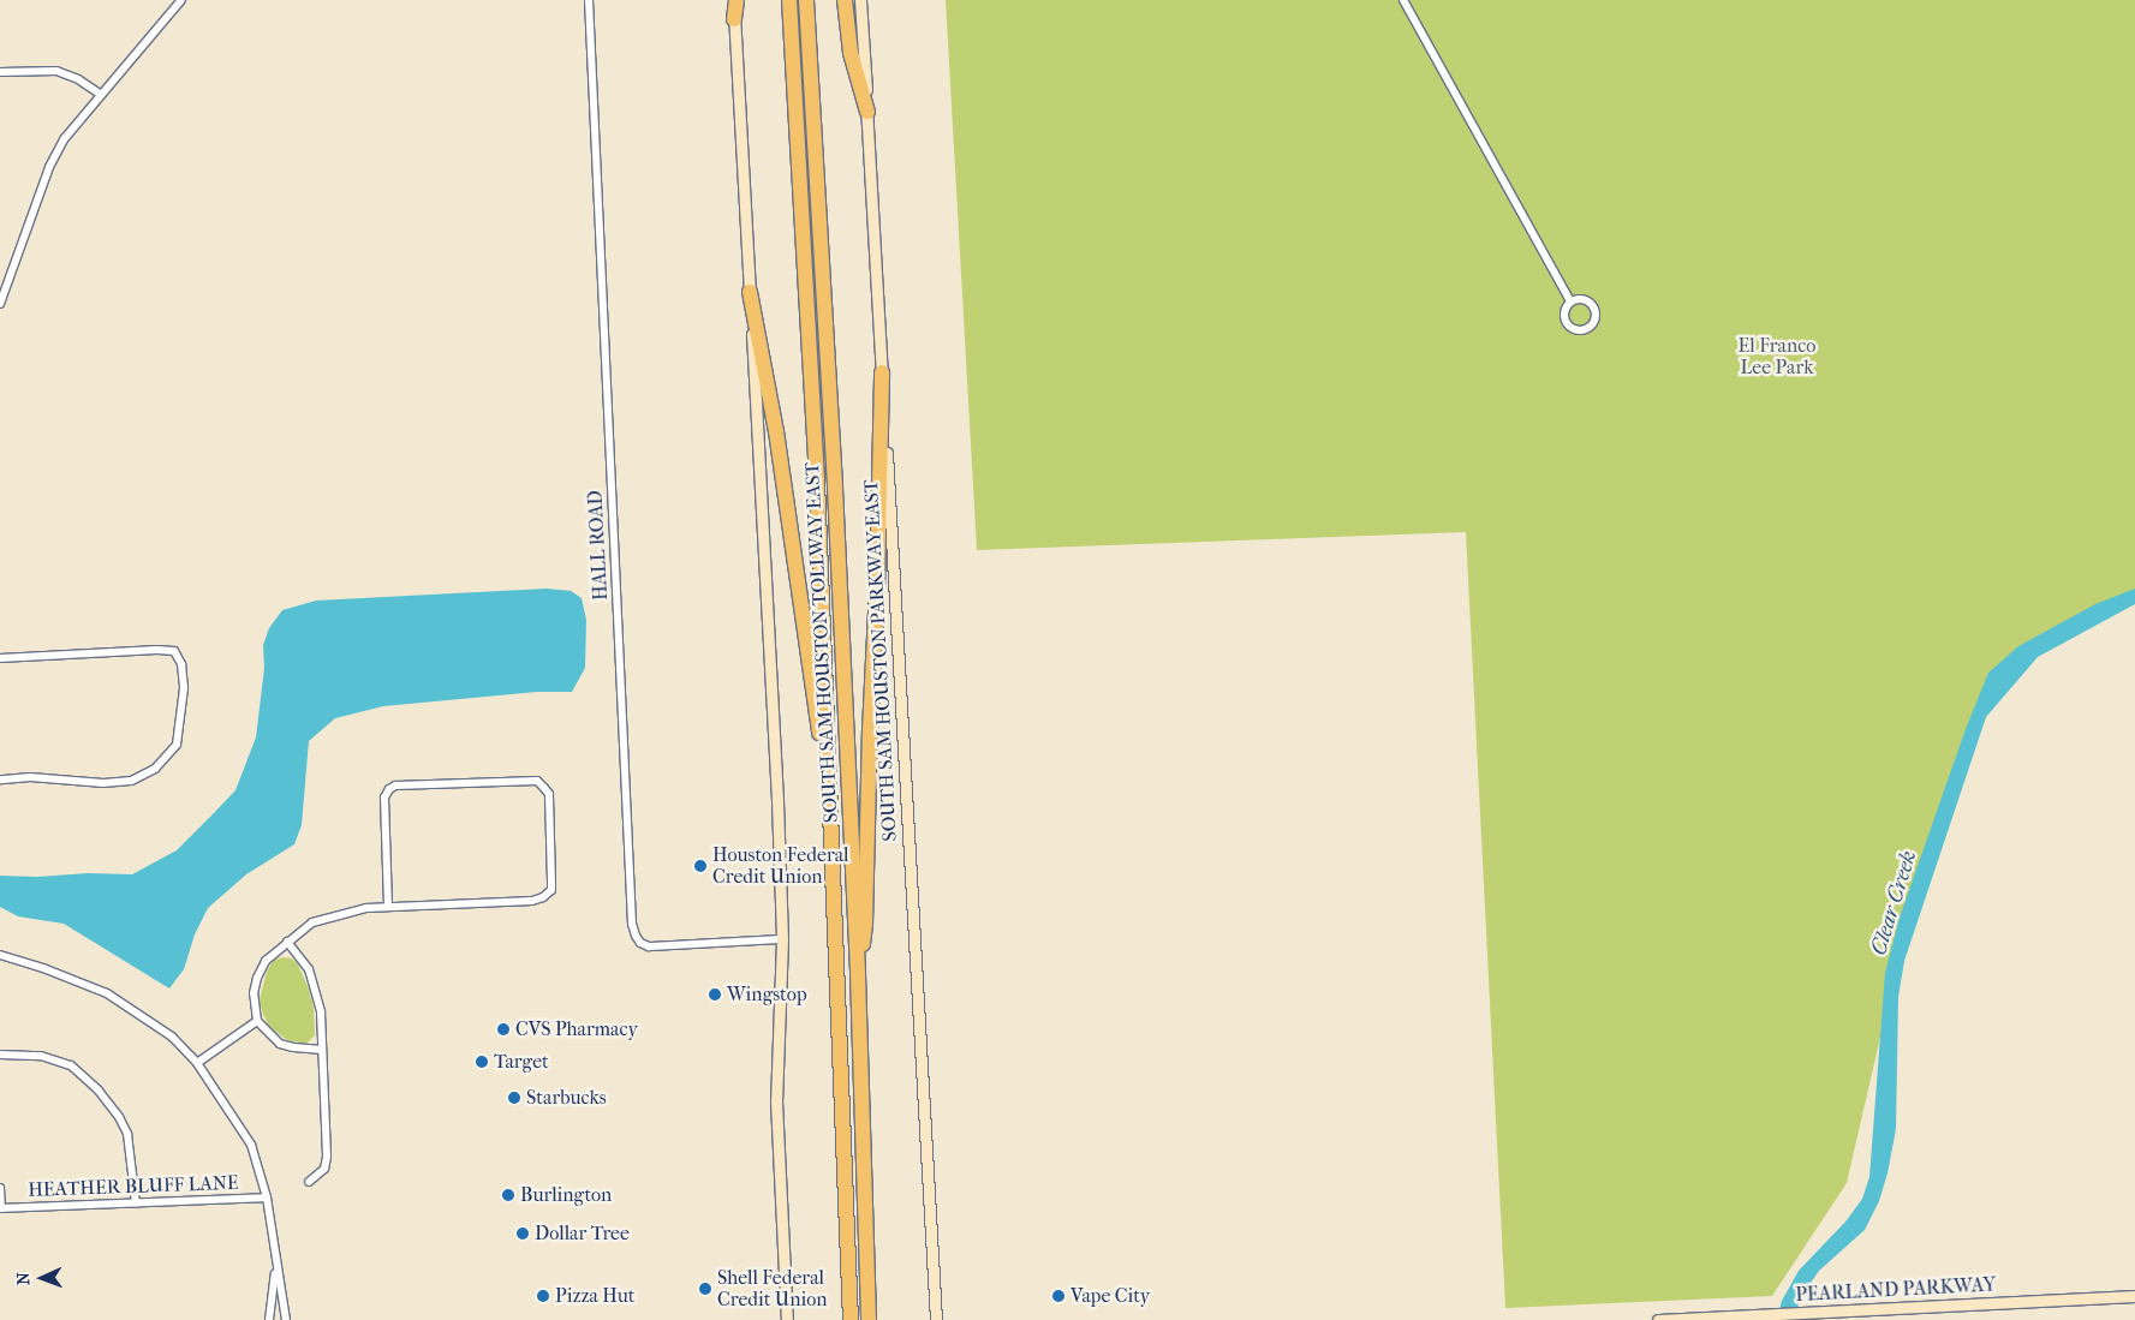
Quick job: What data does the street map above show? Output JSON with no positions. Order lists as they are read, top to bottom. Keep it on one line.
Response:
{"streets":{"highway":["SOUTH SAM HOUSTON TOLLWAY EAST"],"main road":["SOUTH SAM HOUSTON PARKWAY EAST","PEARLAND PARKWAY"],"street":["HALL ROAD","HEATHER BLUFF LANE"]},"water":["Clear Creek"],"parks":["El Franco Lee Park"],"places":["Houston Federal Credit Union","Wingstop","CVS Pharmacy","Target","Starbucks","Burlington","Dollar Tree","Shell Federal Credit Union","Pizza Hut","Vape City"],"north":"left"}
